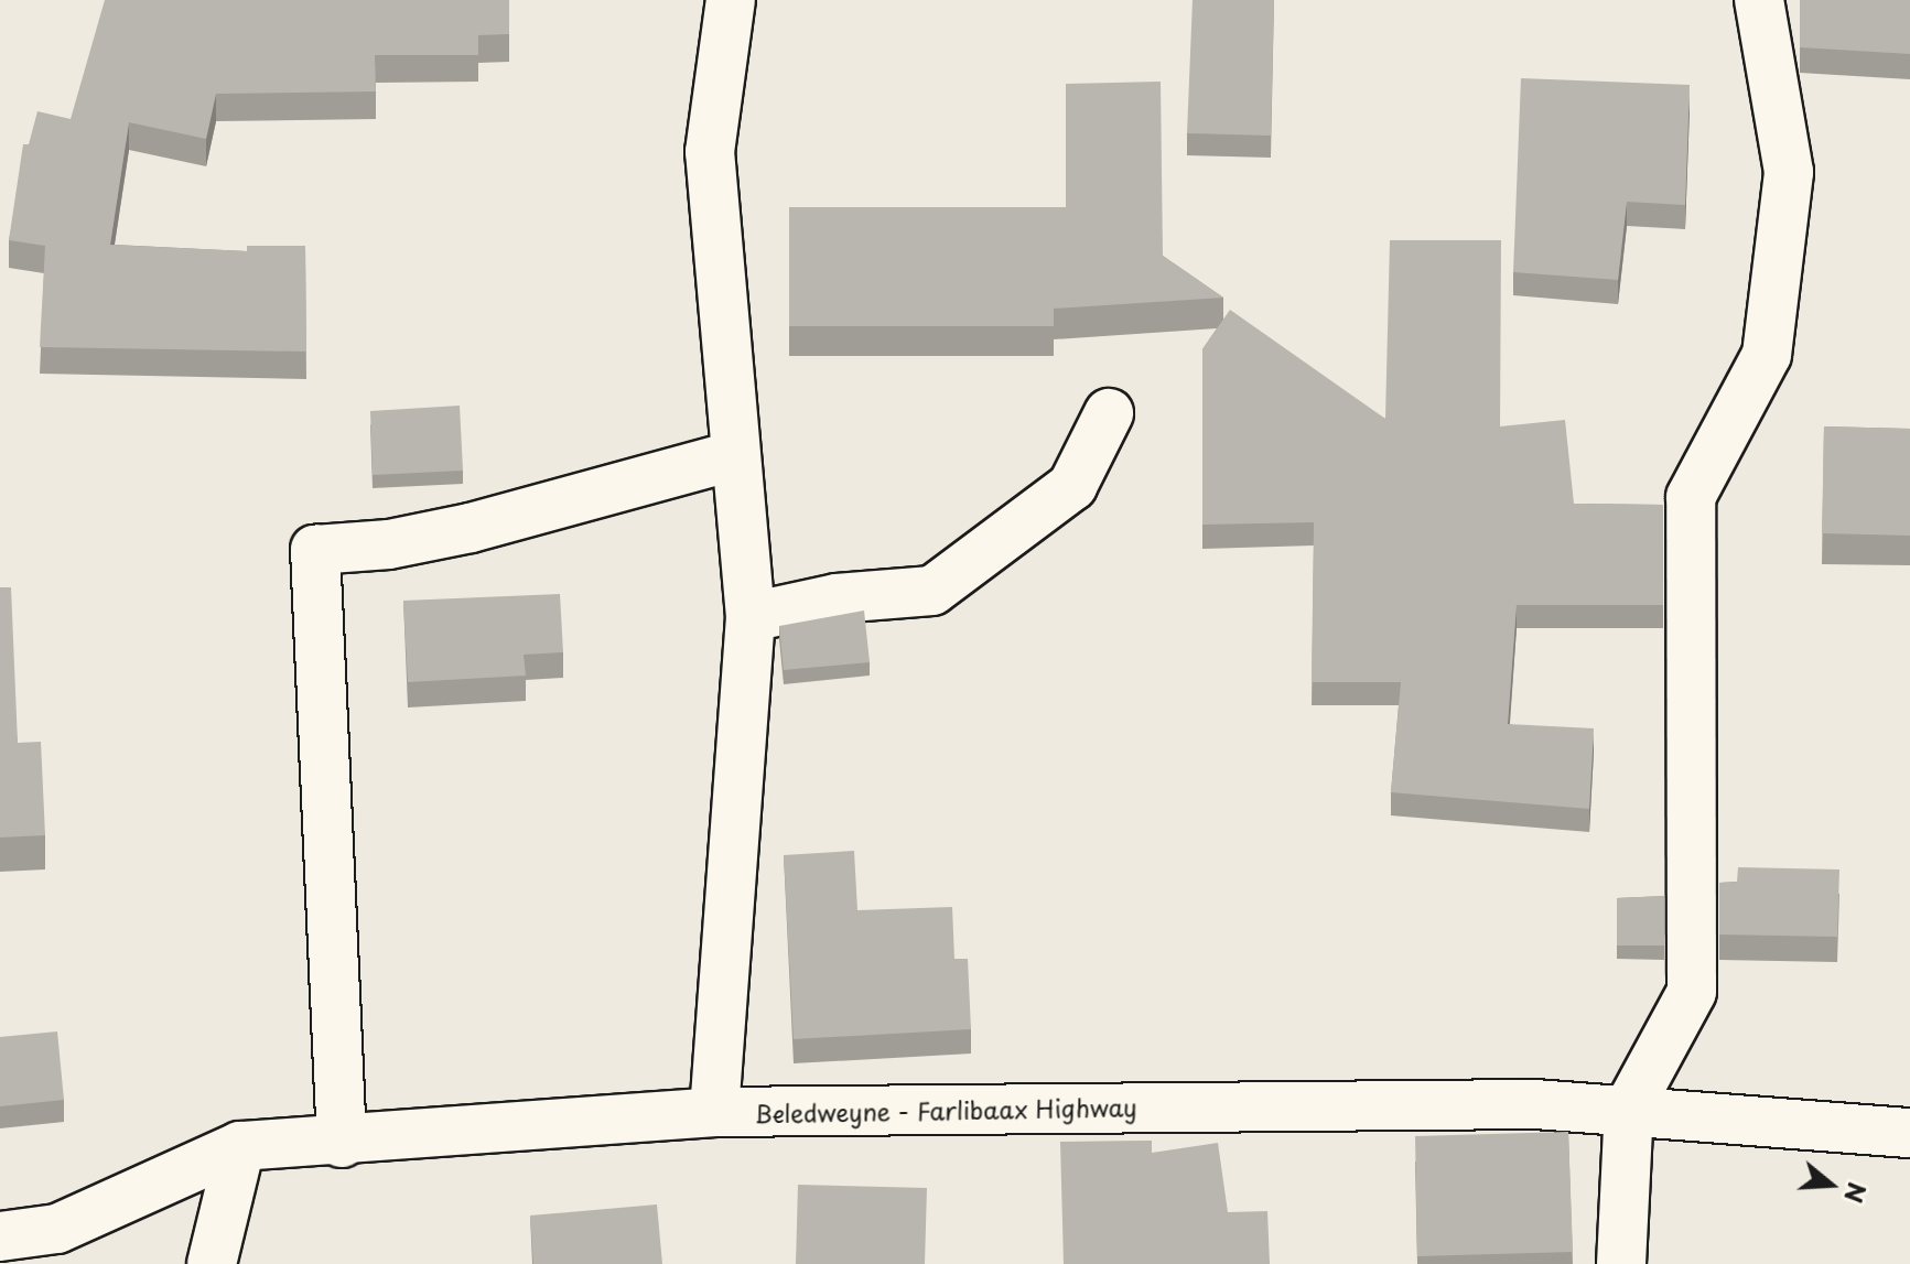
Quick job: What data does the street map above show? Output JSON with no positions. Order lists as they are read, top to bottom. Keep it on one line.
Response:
{"streets":{"street":["Beledweyne - Farlibaax Highway"]},"north":"right"}
